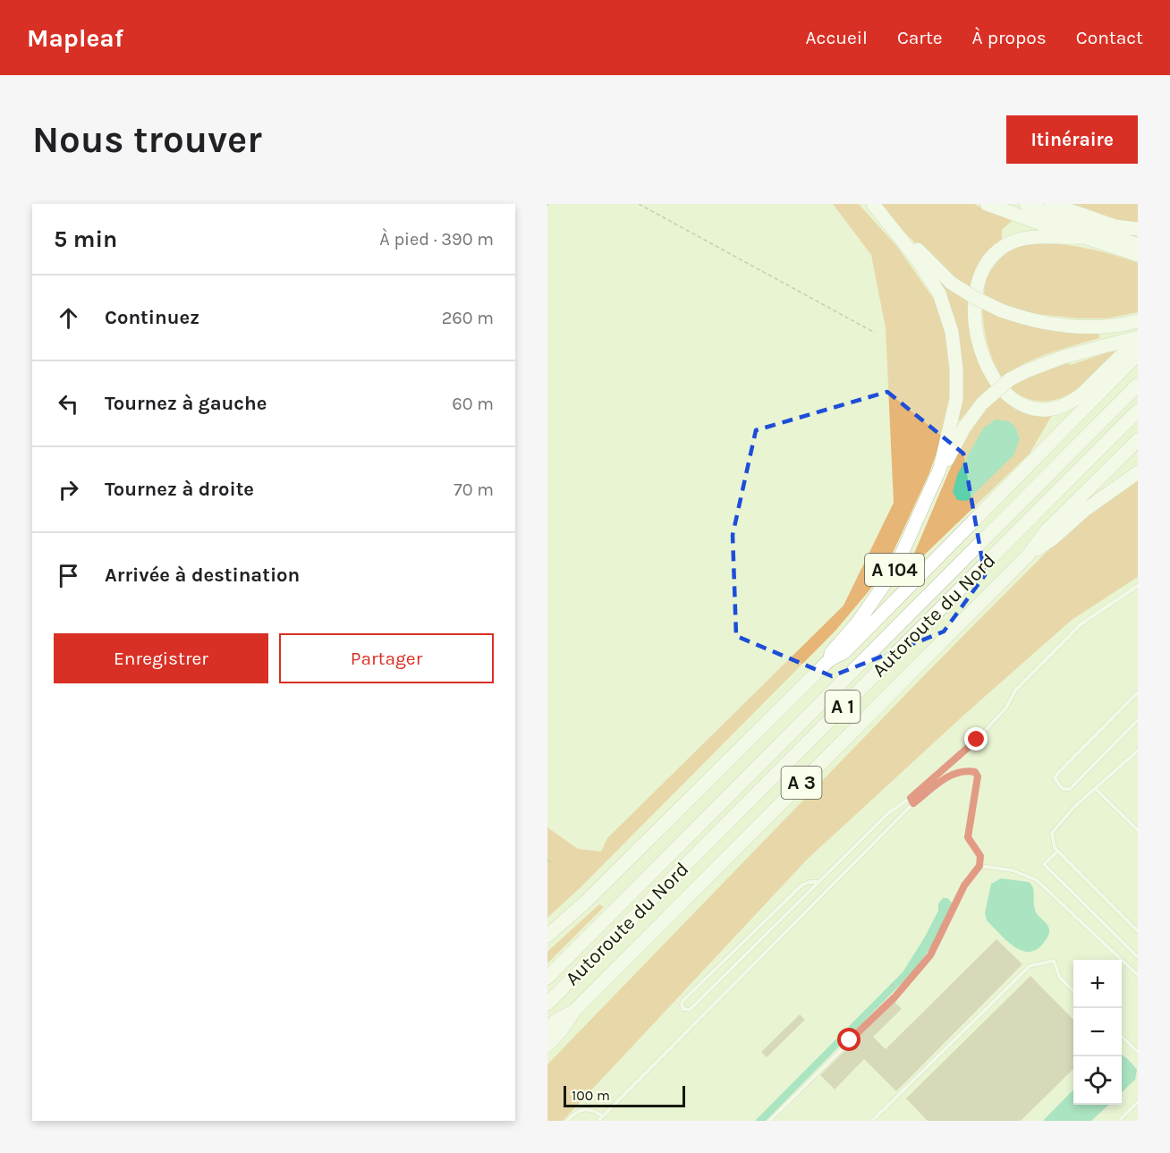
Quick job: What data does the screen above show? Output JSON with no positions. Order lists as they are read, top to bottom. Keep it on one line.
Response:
{"streets":{"highway":["A 104","Autoroute du Nord","A 1","A 3"]},"scale_bar":"100 m","page":{"header":"Mapleaf","nav":["Accueil","Carte","À propos","Contact"],"buttons":["Itinéraire",["Enregistrer","Partager"]],"title":"Nous trouver","heading":["5 min","À pied · 390 m"],"list":[["Continuez","260 m"],["Tournez à gauche","60 m"],["Tournez à droite","70 m"],"Arrivée à destination"],"map_buttons":["+","−"],"scale":"100 m"}}
